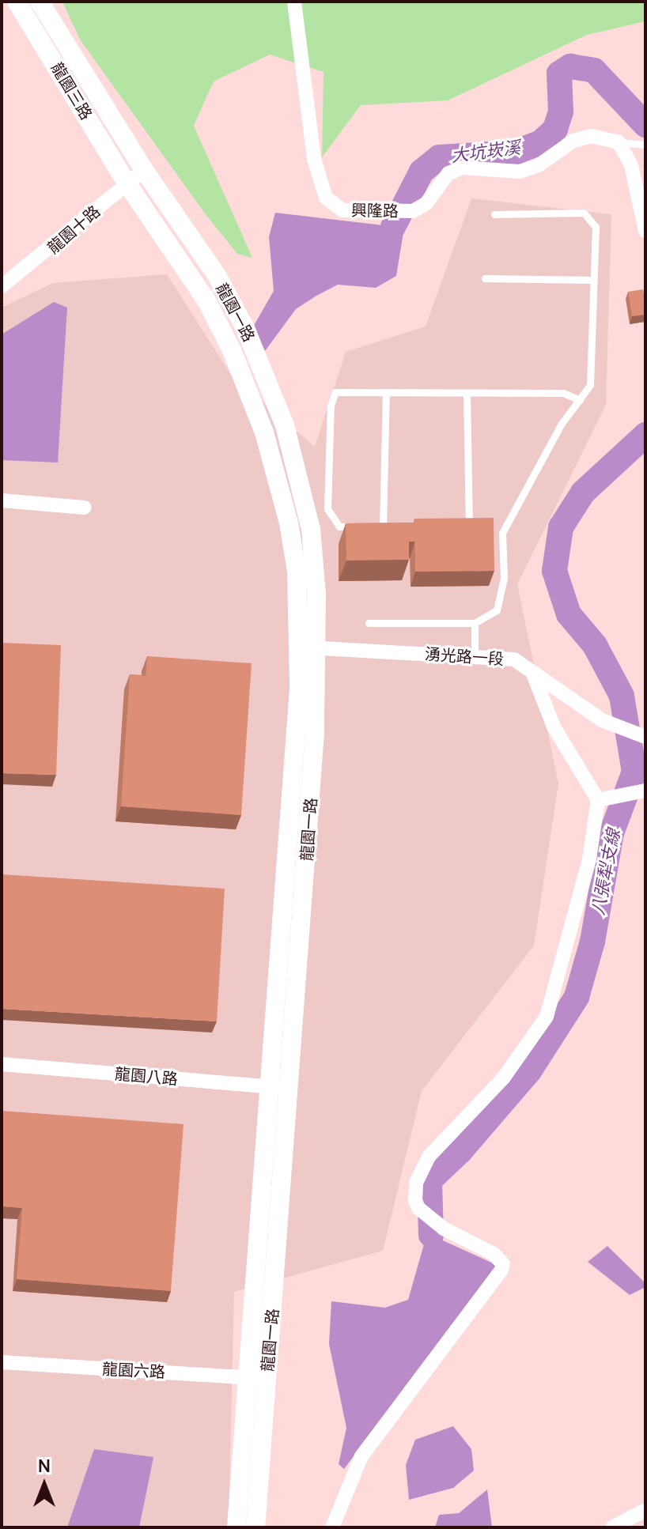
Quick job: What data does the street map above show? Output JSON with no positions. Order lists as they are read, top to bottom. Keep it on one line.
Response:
{"streets":{"street":["龍園三路","興隆路","龍園十路","龍園一路","湧光路一段","龍園八路","龍園六路"]},"crossings":[["龍園三路","龍園十路"],["龍園三路","龍園一路"],["龍園十路","龍園一路"],["龍園一路","湧光路一段"],["龍園一路","龍園八路"],["龍園一路","龍園六路"]],"water":["大坑崁溪","八張犁支線"],"north":"top"}
